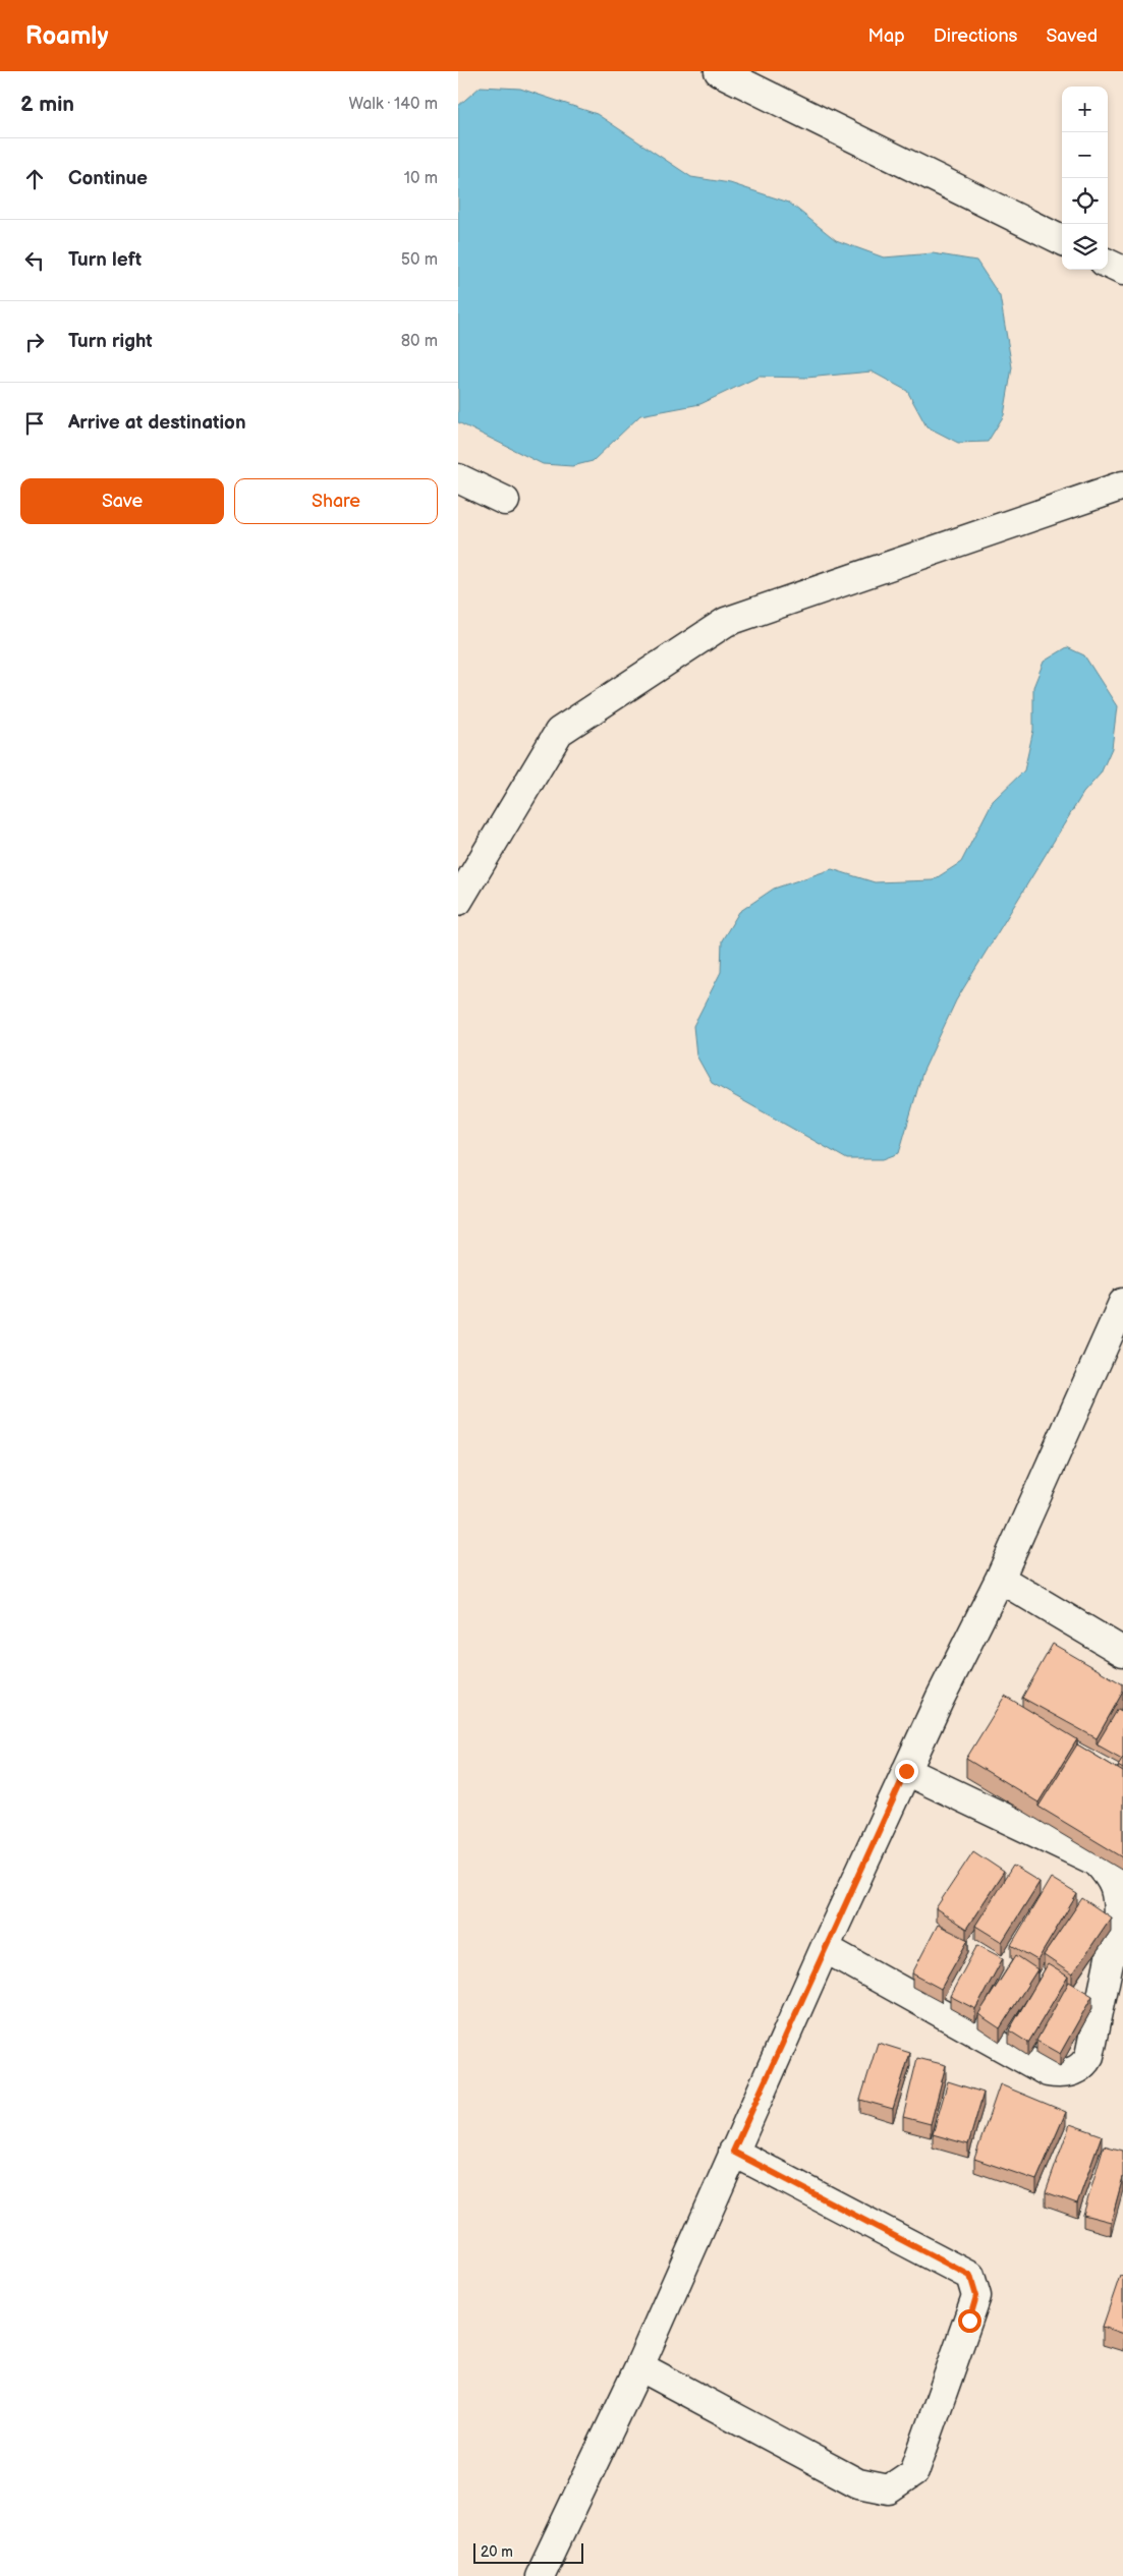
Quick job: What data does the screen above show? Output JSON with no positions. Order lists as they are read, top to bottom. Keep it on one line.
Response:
{"scale_bar":"20 m","page":{"header":"Roamly","nav":["Map","Directions","Saved"],"heading":["2 min","Walk · 140 m"],"map_buttons":["+","−"],"list":[["Continue","10 m"],["Turn left","50 m"],["Turn right","80 m"],"Arrive at destination"],"buttons":["Save","Share"],"scale":"20 m"}}
